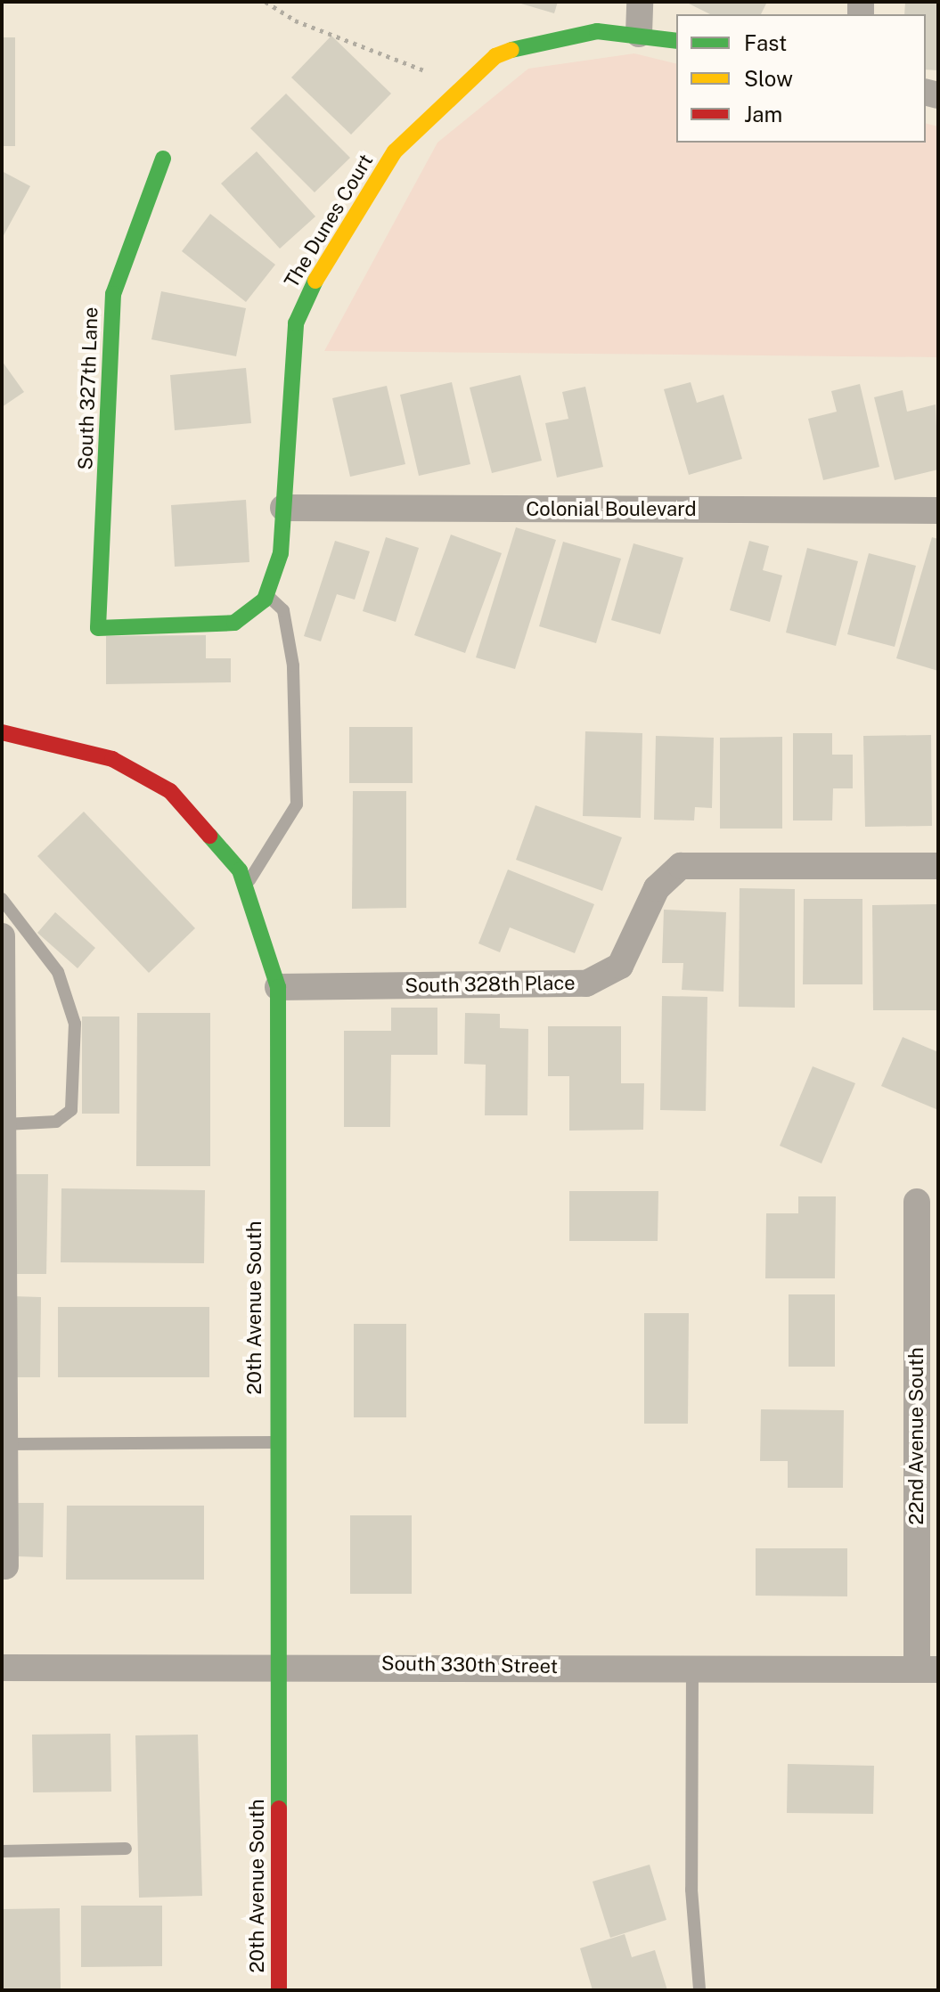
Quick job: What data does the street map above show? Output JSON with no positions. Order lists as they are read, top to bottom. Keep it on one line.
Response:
{"streets":{"street":["The Dunes Court","South 327th Lane","Colonial Boulevard","South 328th Place","20th Avenue South","22nd Avenue South","South 330th Street"]},"crossings":[["The Dunes Court","South 327th Lane"],["The Dunes Court","Colonial Boulevard"],["South 328th Place","20th Avenue South"],["20th Avenue South","South 330th Street"],["22nd Avenue South","South 330th Street"]],"legend":["Fast","Slow","Jam"]}
